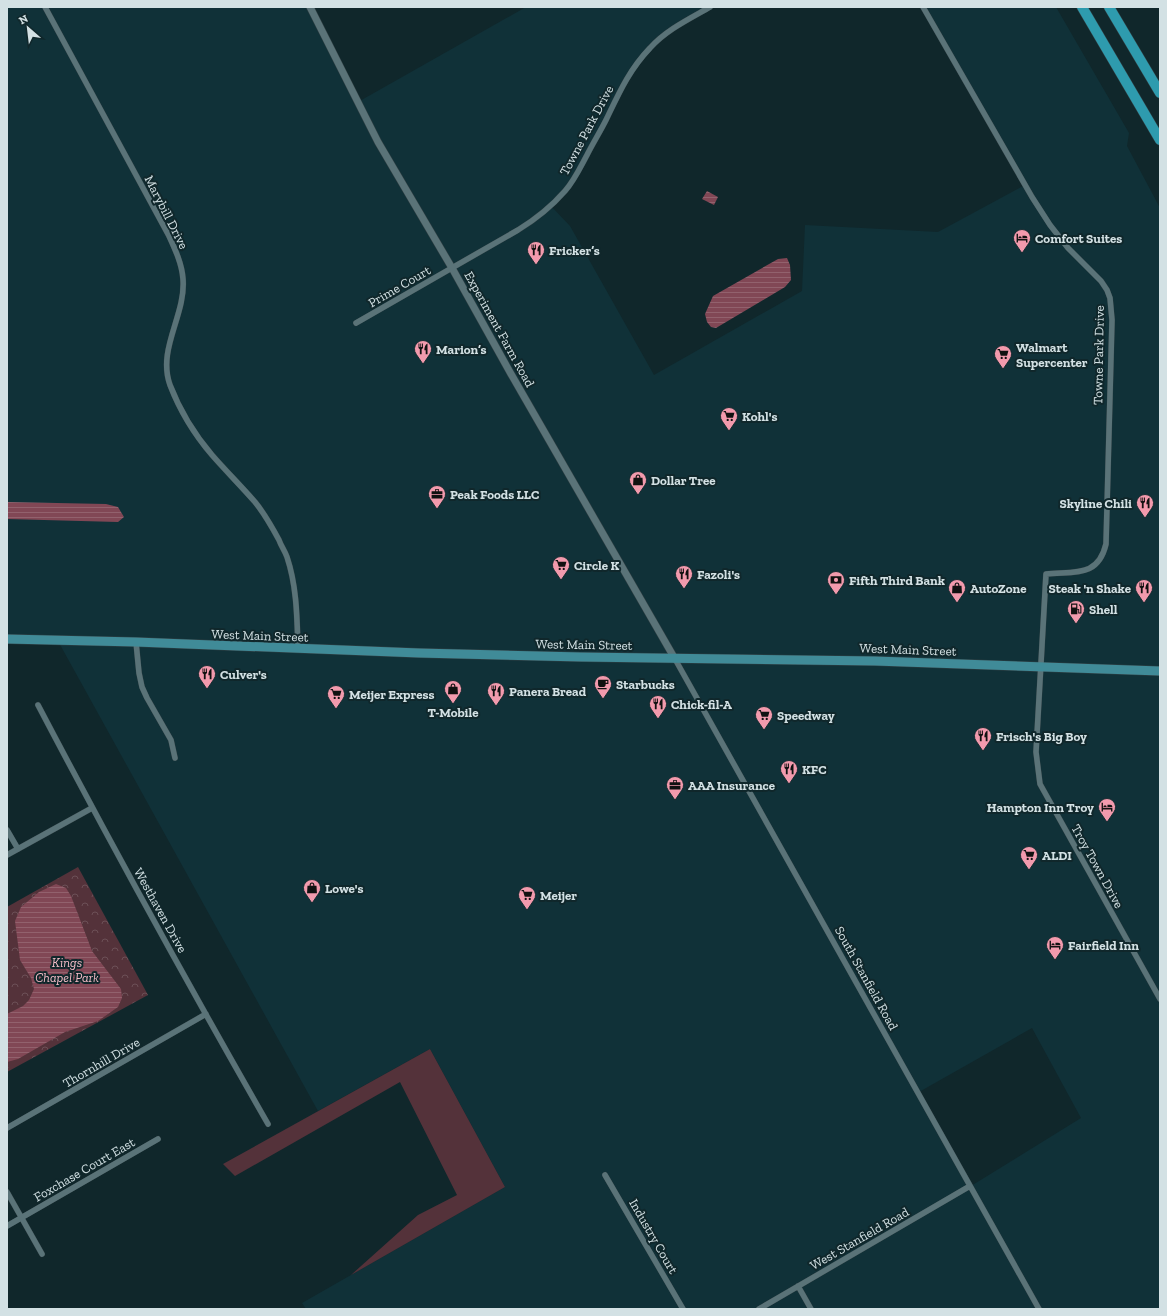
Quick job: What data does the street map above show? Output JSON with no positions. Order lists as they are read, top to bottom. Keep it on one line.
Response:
{"streets":{"main road":["West Main Street"],"street":["Towne Park Drive","Marybill Drive","Prime Court","Experiment Farm Road","Troy Town Drive","Westhaven Drive","South Stanfield Road","Thornhill Drive","Foxchase Court East","Industry Court","West Stanfield Road"]},"crossings":[["Towne Park Drive","Prime Court"],["Towne Park Drive","Experiment Farm Road"],["Towne Park Drive","West Main Street"],["Towne Park Drive","Troy Town Drive"],["Marybill Drive","West Main Street"],["Prime Court","Experiment Farm Road"],["Experiment Farm Road","West Main Street"],["Experiment Farm Road","South Stanfield Road"],["West Main Street","Troy Town Drive"],["West Main Street","South Stanfield Road"],["Westhaven Drive","Thornhill Drive"],["South Stanfield Road","West Stanfield Road"]],"parks":["Kings Chapel Park"],"places":{"hotel":["Comfort Suites","Hampton Inn Troy","Fairfield Inn"],"restaurant":["Fricker’s","Marion’s","Skyline Chili","Fazoli's","Steak 'n Shake","Culver's","Panera Bread","Chick-fil-A","Frisch's Big Boy","KFC"],"supermarket":["Walmart Supercenter","Kohl's","Circle K","Meijer Express","Speedway","ALDI","Meijer"],"shop":["Dollar Tree","AutoZone","T-Mobile","Lowe's"],"office":["Peak Foods LLC","AAA Insurance"],"bank":["Fifth Third Bank"],"fuel station":["Shell"],"cafe":["Starbucks"]},"north":"top left"}
